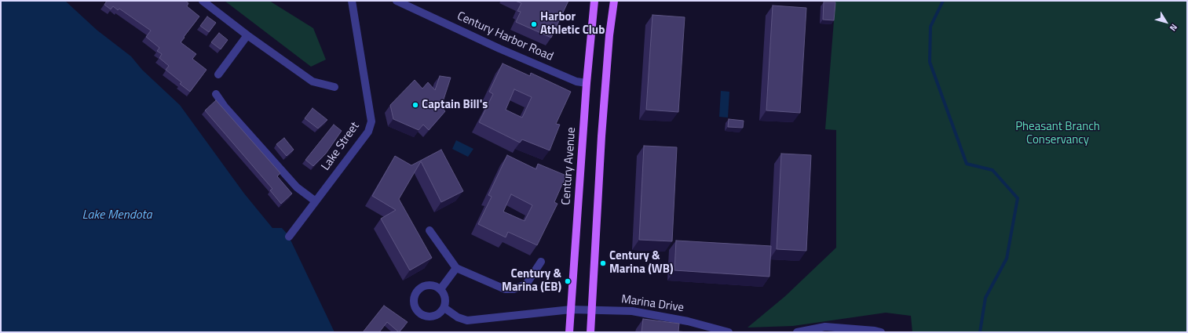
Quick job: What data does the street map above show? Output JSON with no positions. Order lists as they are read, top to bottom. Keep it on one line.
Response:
{"streets":{"main road":["Century Avenue"],"street":["Century Harbor Road","Lake Street","Marina Drive"]},"crossings":[["Century Harbor Road","Century Avenue"],["Century Avenue","Marina Drive"]],"water":["Lake Mendota"],"parks":["Pheasant Branch Conservancy"],"places":["Harbor Athletic Club","Captain Bill's","Century & Marina (WB)","Century & Marina (EB)"],"north":"bottom right"}
